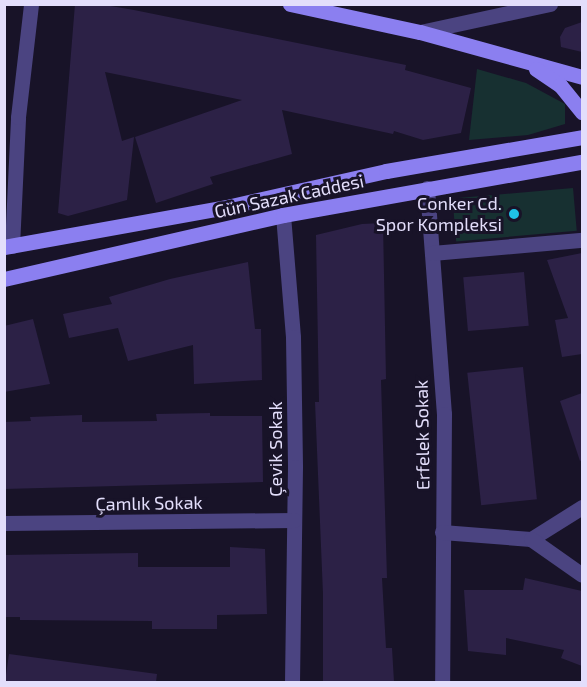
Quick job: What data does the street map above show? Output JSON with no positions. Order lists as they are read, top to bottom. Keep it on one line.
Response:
{"streets":{"main road":["Gün Sazak Caddesi"],"street":["Erfelek Sokak","Çevik Sokak","Çamlık Sokak"]},"crossings":[["Gün Sazak Caddesi","Erfelek Sokak"],["Gün Sazak Caddesi","Çevik Sokak"],["Çevik Sokak","Çamlık Sokak"]],"places":["Conker Cd. Spor Kompleksi"]}
